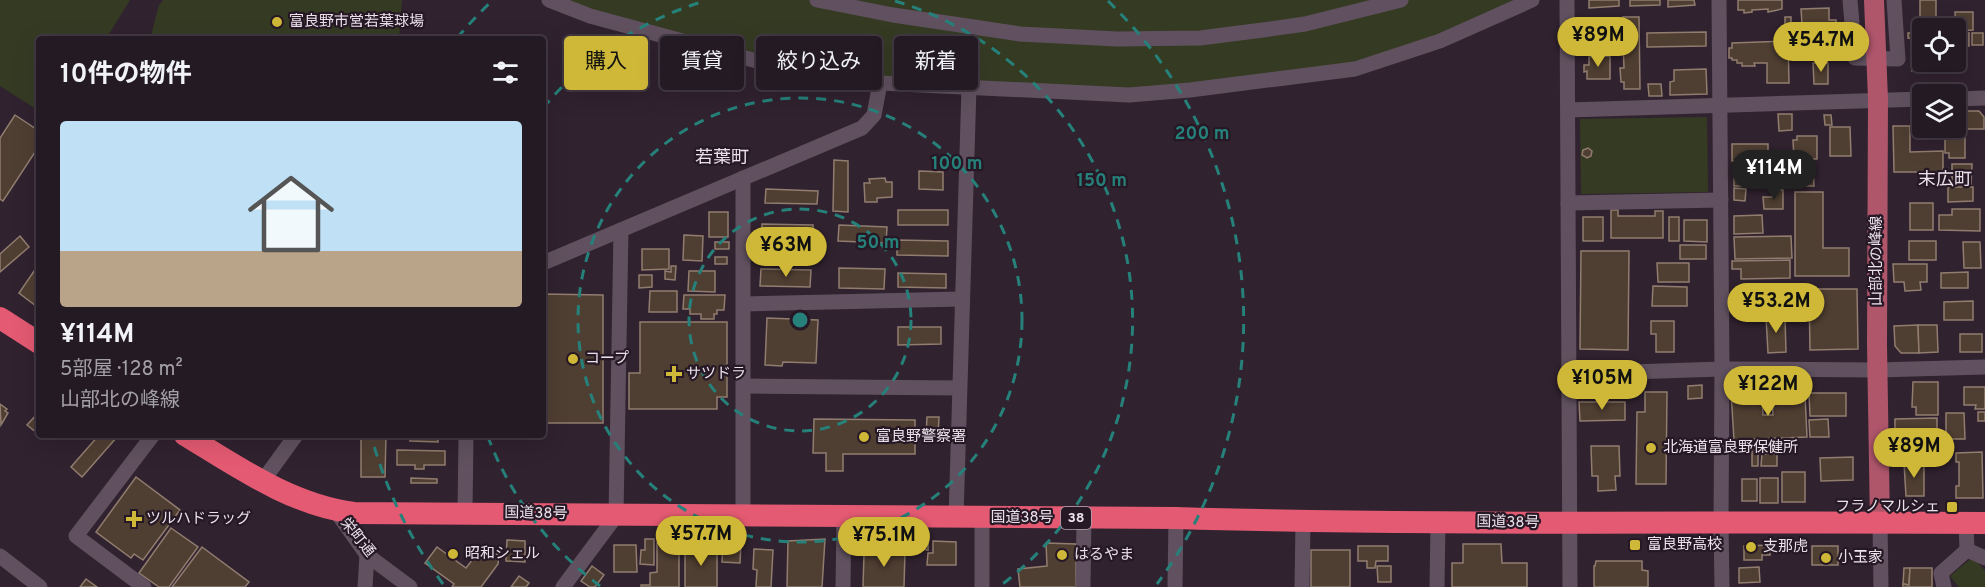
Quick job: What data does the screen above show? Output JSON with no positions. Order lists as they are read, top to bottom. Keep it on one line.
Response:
{"streets":{"highway":["国道38号","38"],"main road":["山部北の峰線"],"street":["栄町通"]},"crossings":[["山部北の峰線","国道38号"],["国道38号","栄町通"]],"districts":["若葉町","末広町"],"places":{"other":["富良野市営若葉球場","コープ","富良野警察署","北海道富良野保健所","支那虎","昭和シェル","はるやま","小玉家"],"health":["サツドラ","ツルハドラッグ"],"transit":["フラノマルシェ","富良野高校"]},"page":{"price":["¥89M","¥54.7M","¥114M","¥63M","¥53.2M","¥105M","¥122M","¥89M","¥57.7M","¥75.1M"],"chip":["購入","賃貸","絞り込み","新着"],"heading":"10件の物件","list":[{"name":"¥114M","note":"5部屋 · 128 m² · 山部北の峰線"}]},"rings":["200 m","100 m","150 m","50 m"]}
